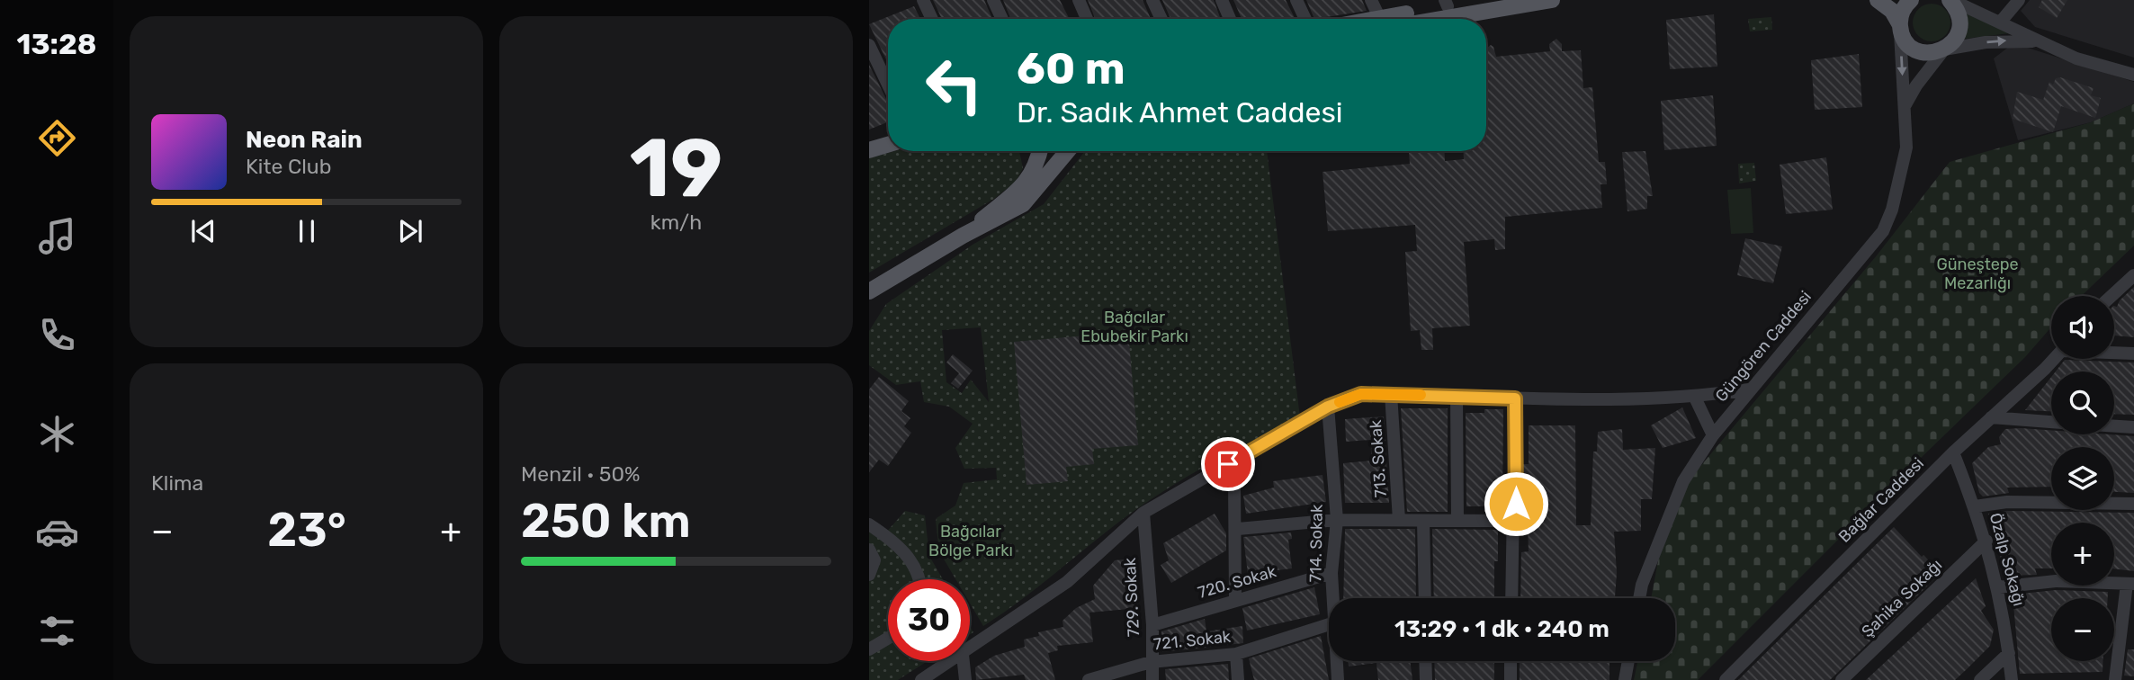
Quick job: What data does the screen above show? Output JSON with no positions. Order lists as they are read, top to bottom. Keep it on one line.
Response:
{"streets":{"street":["Güngören Caddesi","713. Sokak","Bağlar Caddesi","714. Sokak","Özalp Sokağı","720. Sokak","729. Sokak","Şahika Sokağı","721. Sokak"]},"crossings":[["Bağlar Caddesi","Özalp Sokağı"],["714. Sokak","720. Sokak"],["Özalp Sokağı","Şahika Sokağı"],["720. Sokak","729. Sokak"],["729. Sokak","721. Sokak"]],"parks":["Güneştepe Mezarlığı","Bağcılar Ebubekir Parkı","Bağcılar Bölge Parkı"],"page":{"tabs":"13:28","tile":[["19","km/h"],"Klima",["Menzil · 50%","250 km"]],"turn":["60 m","Dr. Sadık Ahmet Caddesi"],"song":["Neon Rain","Kite Club"],"map_buttons":["+","−"],"heat":["−","23°","+"],"limit":"30","trip":"13:29 · 1 dk · 240 m"}}
